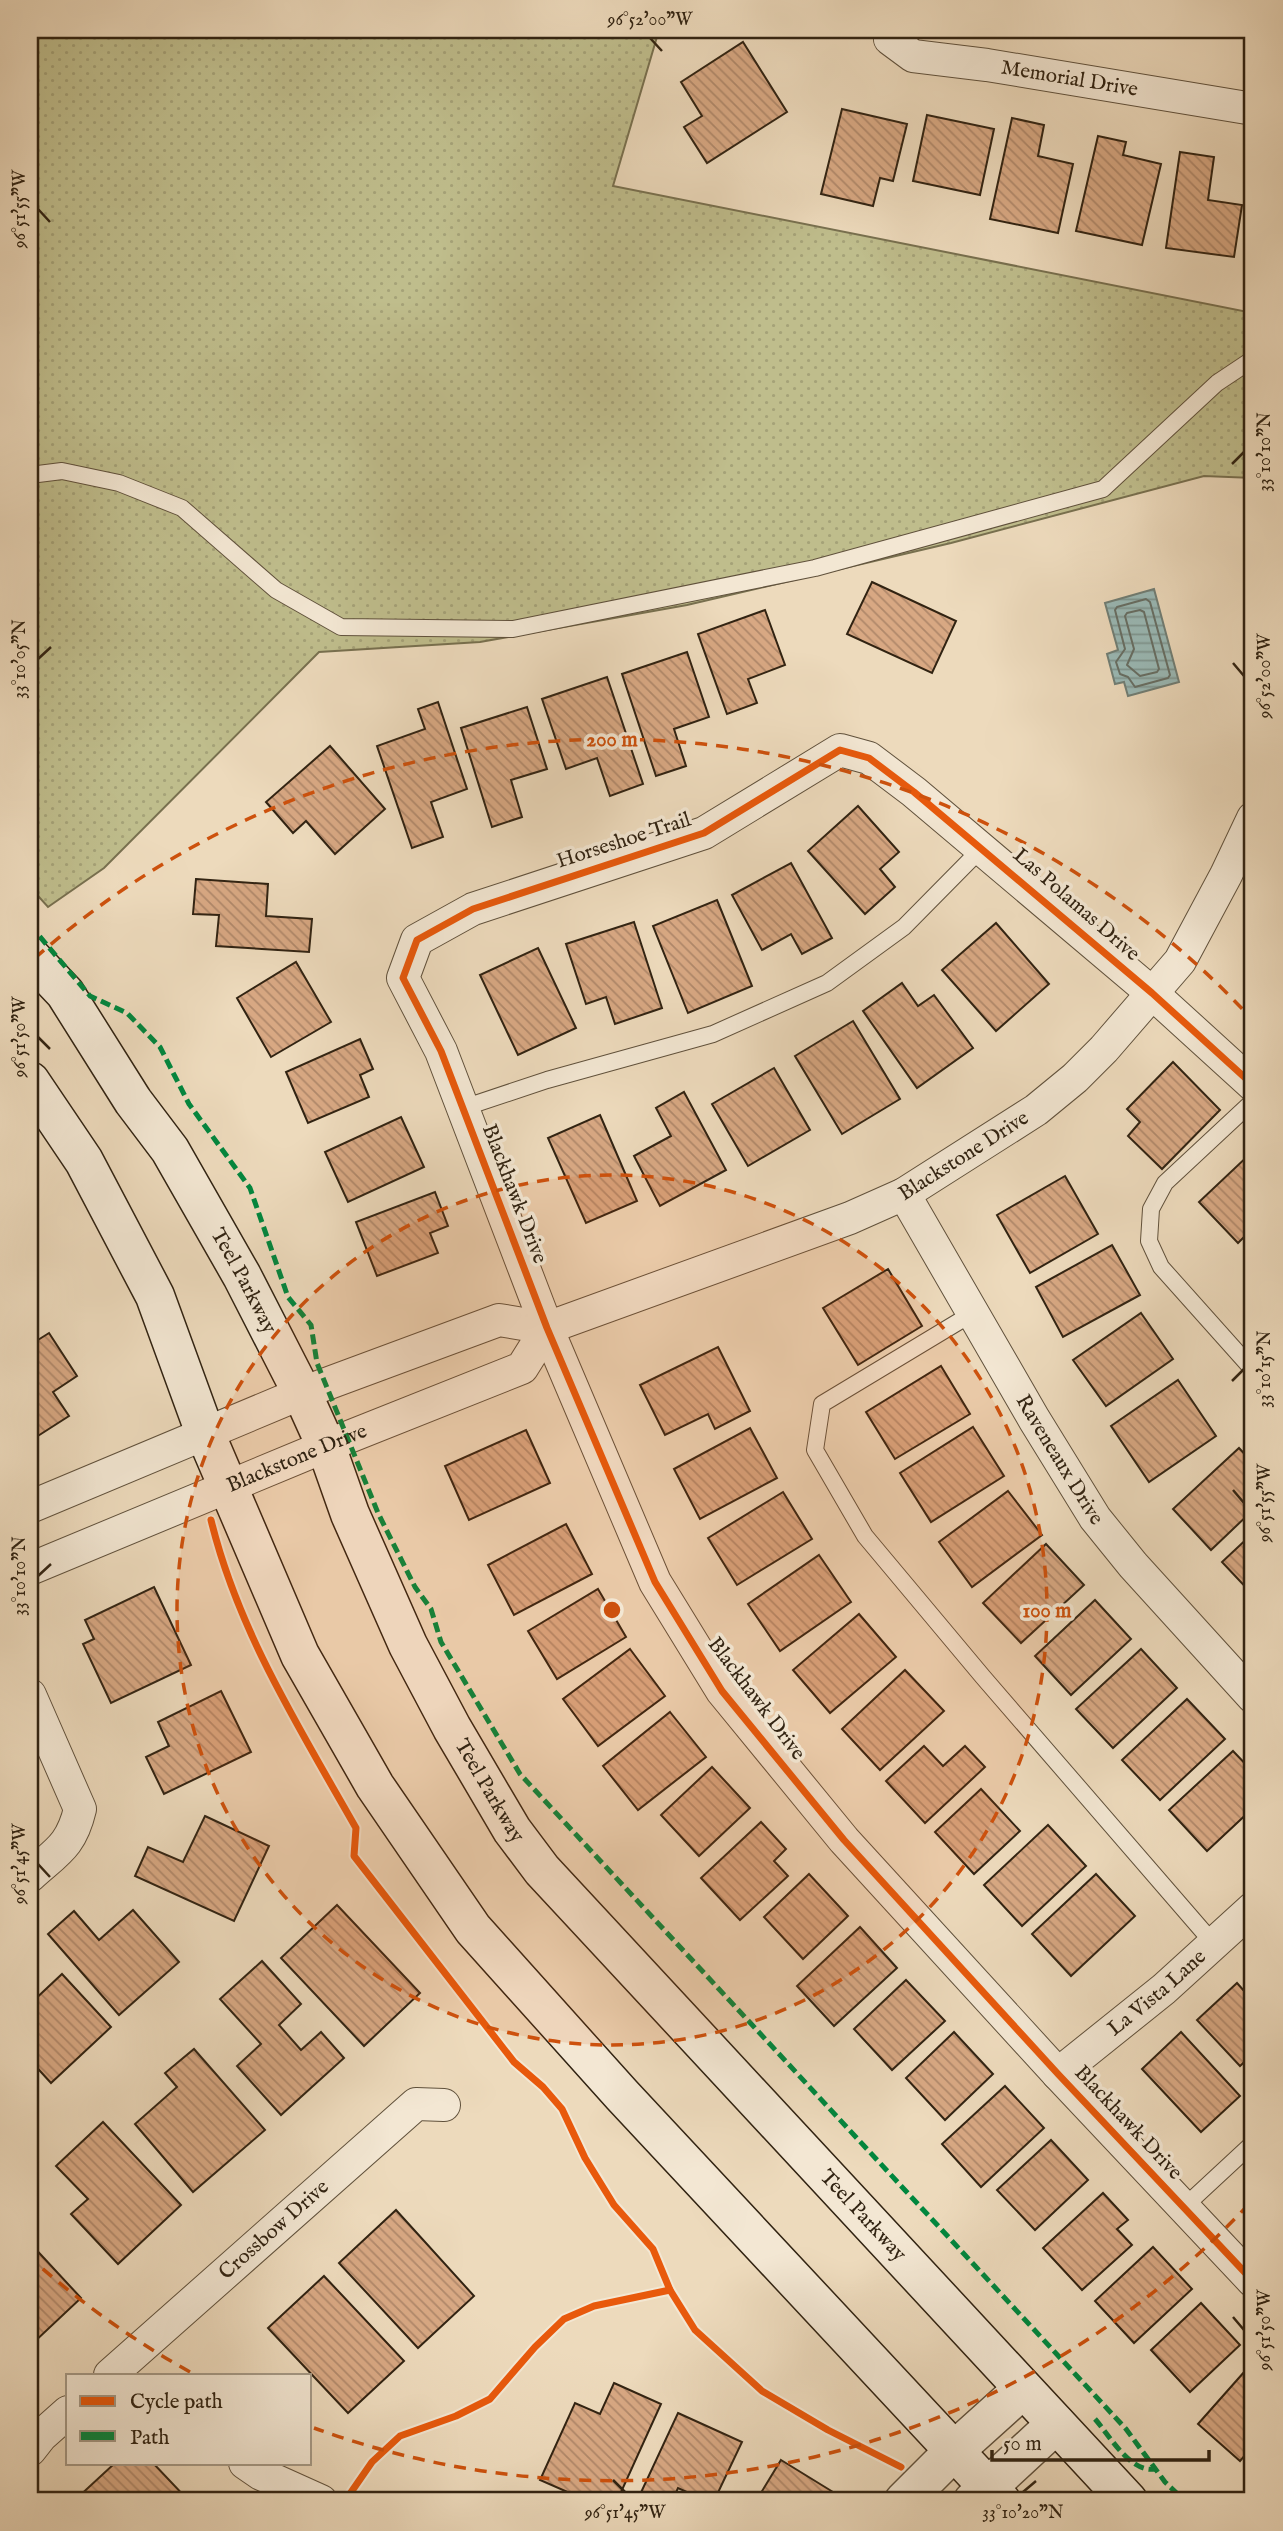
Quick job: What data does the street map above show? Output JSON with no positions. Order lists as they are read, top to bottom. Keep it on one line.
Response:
{"streets":{"main road":["Teel Parkway"],"street":["Memorial Drive","Horseshoe Trail","Las Polamas Drive","Blackstone Drive","Blackhawk Drive","Raveneaux Drive","La Vista Lane","Crossbow Drive"]},"crossings":[["Horseshoe Trail","Las Polamas Drive"],["Horseshoe Trail","Blackhawk Drive"],["Las Polamas Drive","Blackstone Drive"],["Blackstone Drive","Blackhawk Drive"],["Blackstone Drive","Teel Parkway"],["Blackstone Drive","Raveneaux Drive"],["Blackhawk Drive","La Vista Lane"]],"legend":["Cycle path","Path"],"scale_bar":"50 m","coordinates":["96°52'00\"W","96°51'55\"W","33°10'10\"N","33°10'05\"N","96°51'50\"W","33°10'15\"N","96°51'45\"W","33°10'20\"N"],"rings":["200 m","100 m"]}
